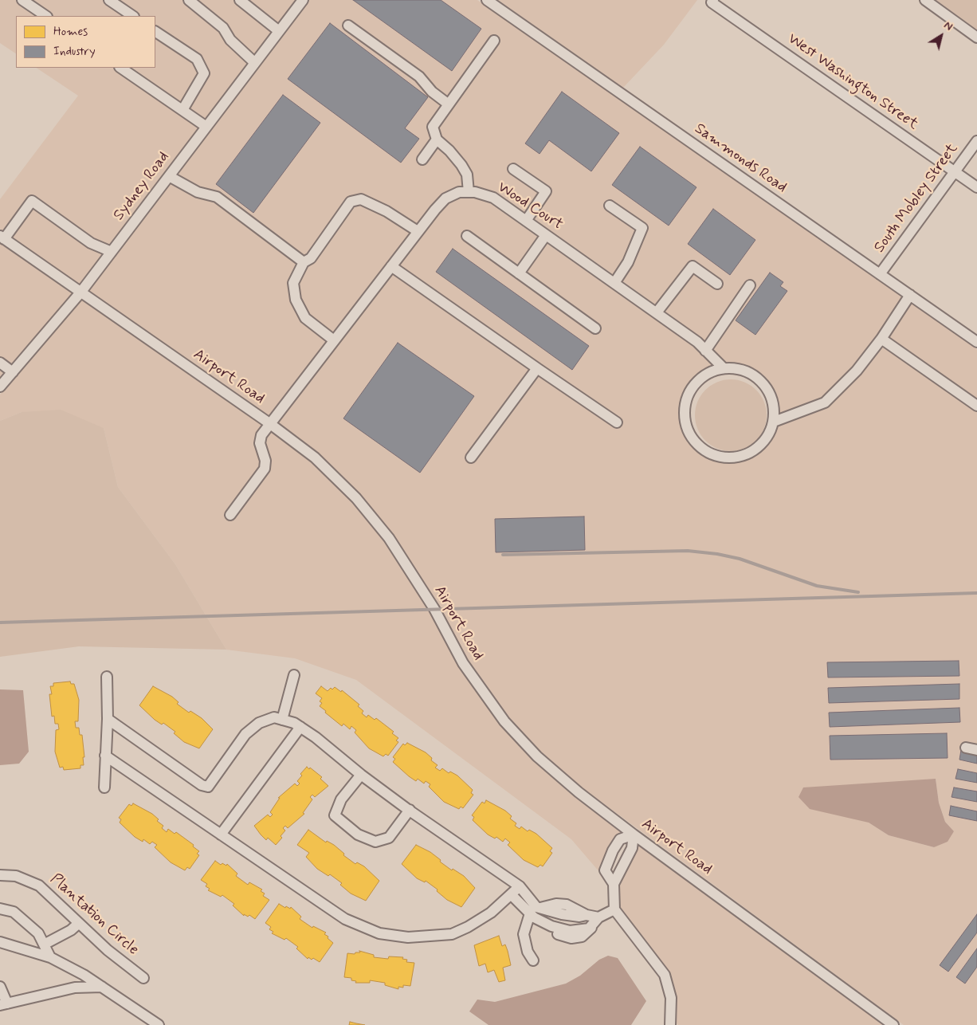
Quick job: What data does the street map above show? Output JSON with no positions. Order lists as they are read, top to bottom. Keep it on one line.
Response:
{"streets":{"street":["West Washington Street","Sammonds Road","Sydney Road","South Mobley Street","Wood Court","Airport Road","Plantation Circle"]},"crossings":[["West Washington Street","South Mobley Street"],["Sammonds Road","South Mobley Street"],["Sydney Road","Airport Road"],["Wood Court","Airport Road"]],"legend":["Homes","Industry"],"north":"top right"}
